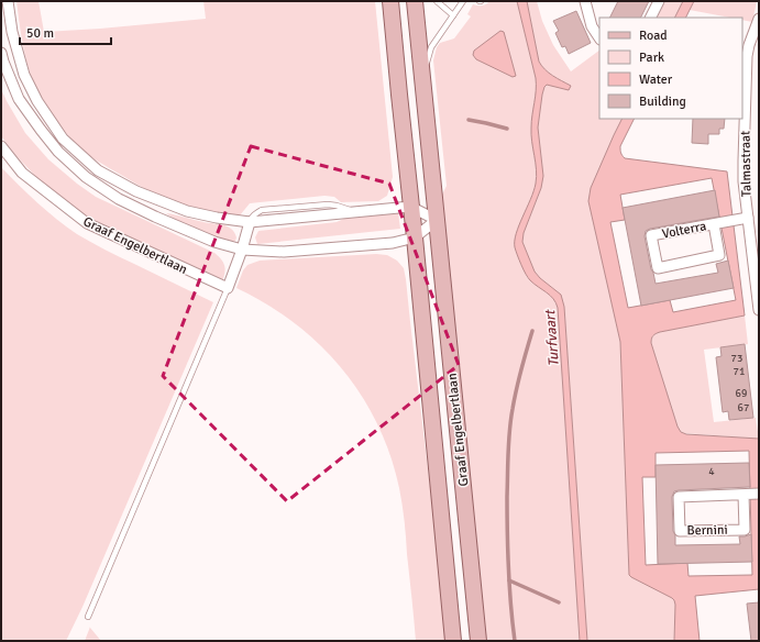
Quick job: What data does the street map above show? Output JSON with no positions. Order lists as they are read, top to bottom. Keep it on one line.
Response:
{"streets":{"main road":["Graaf Engelbertlaan"],"street":["Talmastraat","Volterra","Bernini"]},"crossings":[["Talmastraat","Volterra"]],"water":["Turfvaart"],"house_numbers":["73","71","69","67","4"],"legend":["Road","Park","Water","Building"],"scale_bar":"50 m"}
